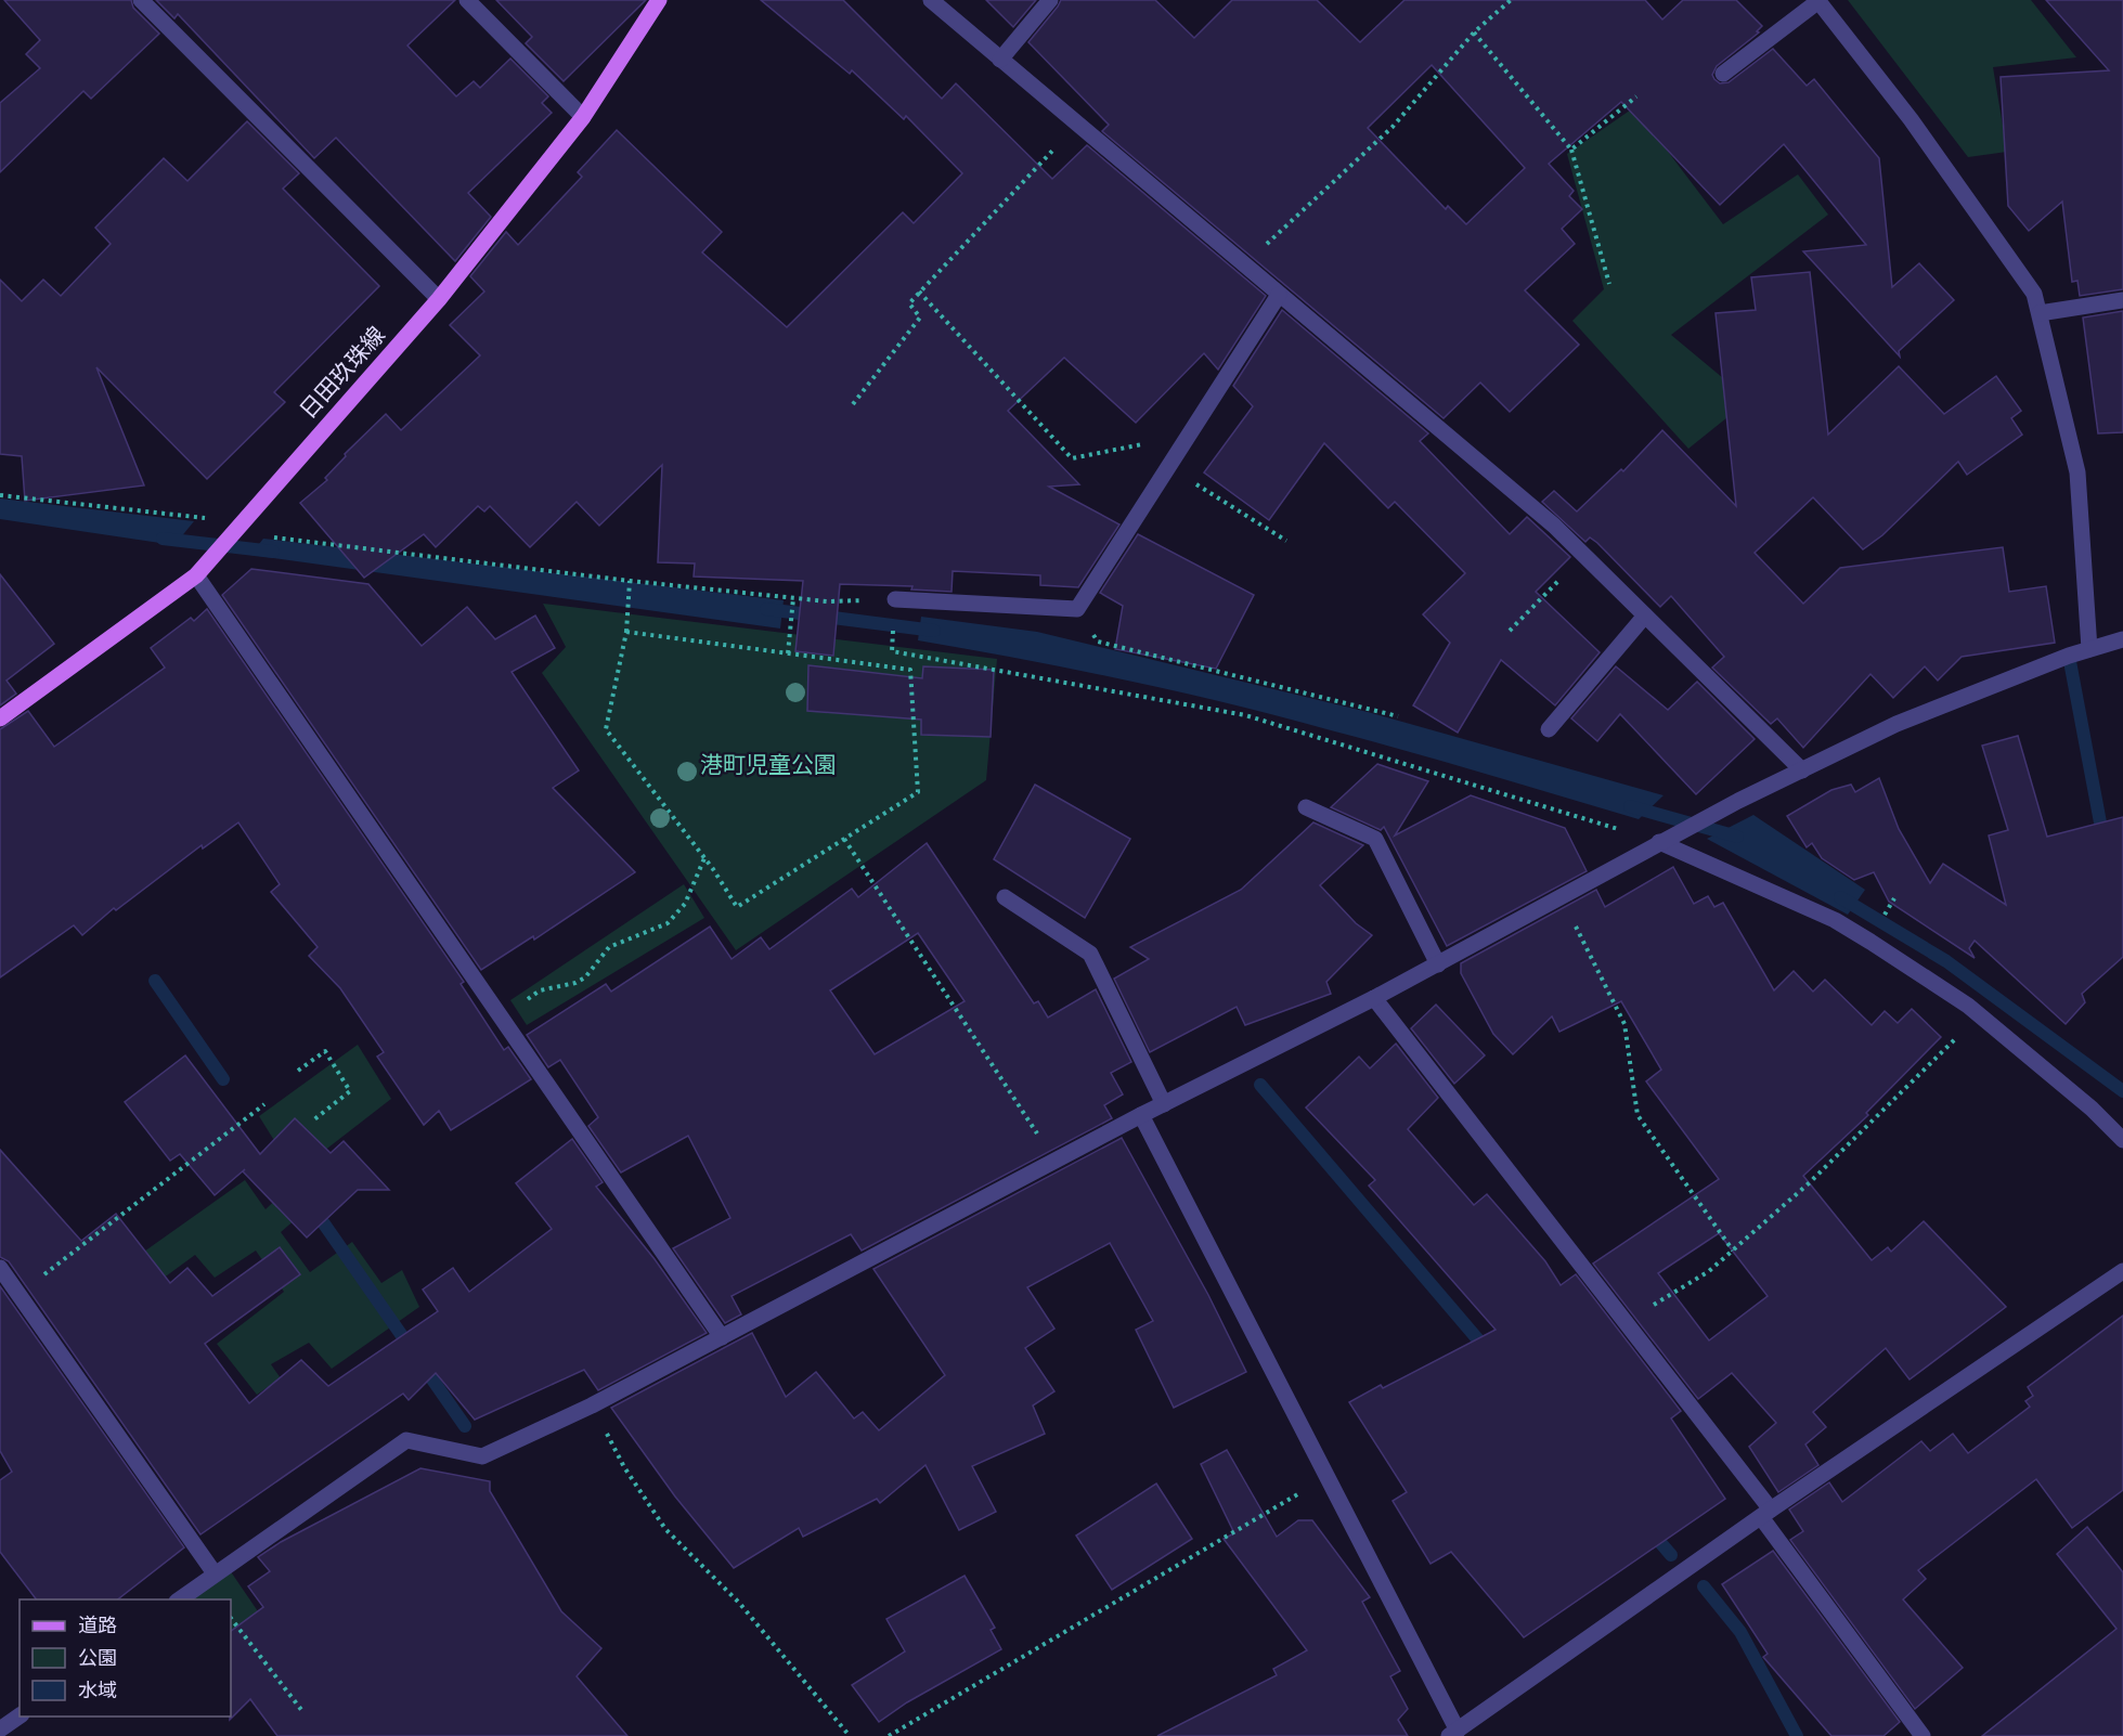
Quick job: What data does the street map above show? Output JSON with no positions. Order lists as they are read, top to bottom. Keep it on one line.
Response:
{"streets":{"main road":["日田玖珠線"]},"parks":["港町児童公園"],"legend":["道路","公園","水域"]}
